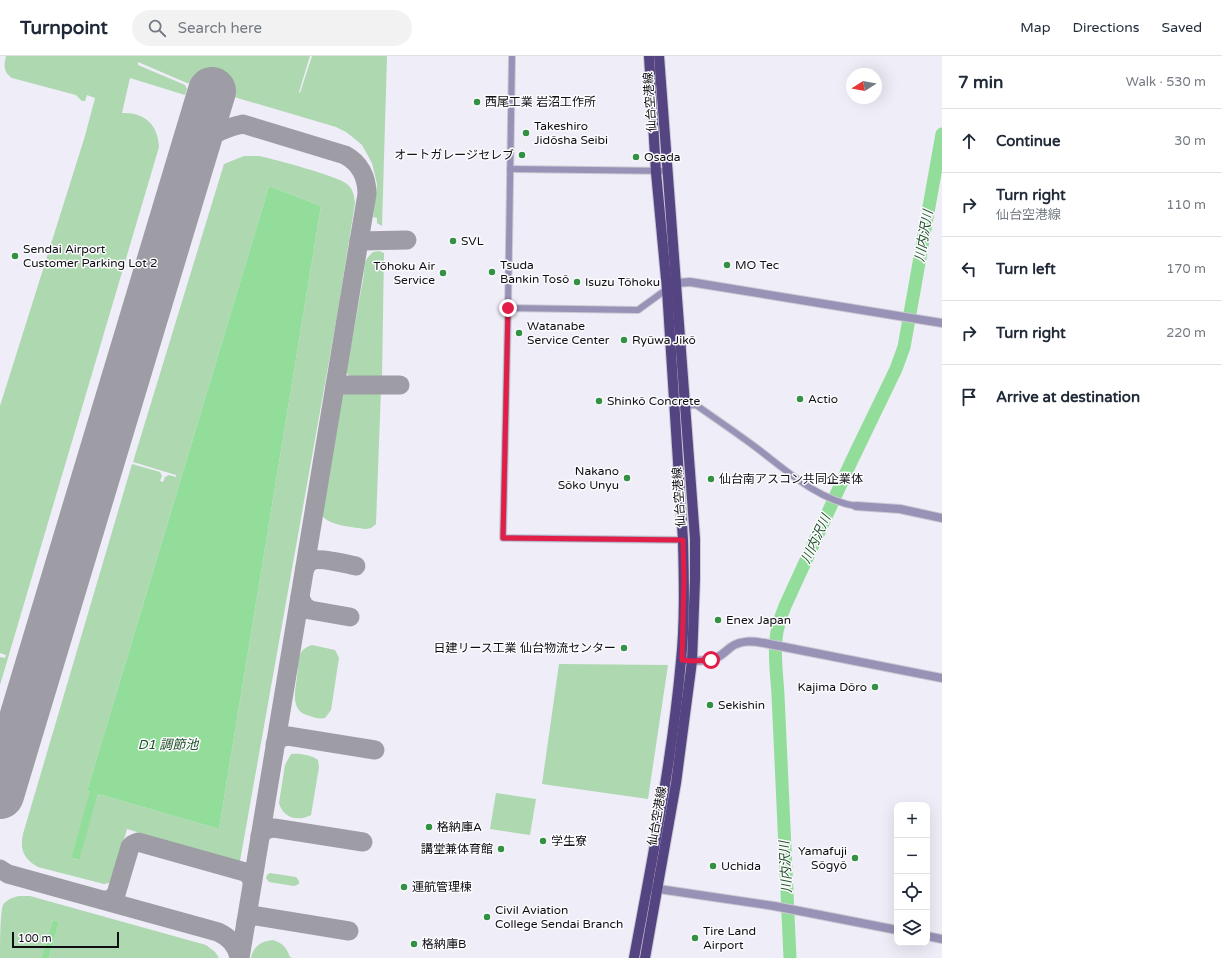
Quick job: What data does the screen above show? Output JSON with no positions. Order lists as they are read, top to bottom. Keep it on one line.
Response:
{"streets":{"main road":["仙台空港線"]},"water":["川内沢川","D1 調節池"],"places":["西尾工業 岩沼工作所","Takeshiro Jidōsha Seibi","オートガレージセレブ","Osada","SVL","Sendai Airport Customer Parking Lot 2","MO Tec","Tsuda Bankin Tosō","Tōhoku Air Service","Isuzu Tōhoku","Watanabe Service Center","Ryūwa Jikō","Actio","Shinkō Concrete","Nakano Sōko Unyu","仙台南アスコン共同企業体","Enex Japan","日建リース工業 仙台物流センター","Kajima Dōro","Sekishin","格納庫A","学生寮","講堂兼体育館","Yamafuji Sōgyō","Uchida","運航管理棟","Civil Aviation College Sendai Branch","Tire Land Airport","格納庫B"],"scale_bar":"100 m","north":"left","page":{"header":"Turnpoint","search":"Search here","nav":["Map","Directions","Saved"],"heading":["7 min","Walk · 530 m"],"list":[["Continue","30 m"],["Turn right","仙台空港線","110 m"],["Turn left","170 m"],["Turn right","220 m"],"Arrive at destination"],"map_buttons":["+","−"],"scale":"100 m"}}
